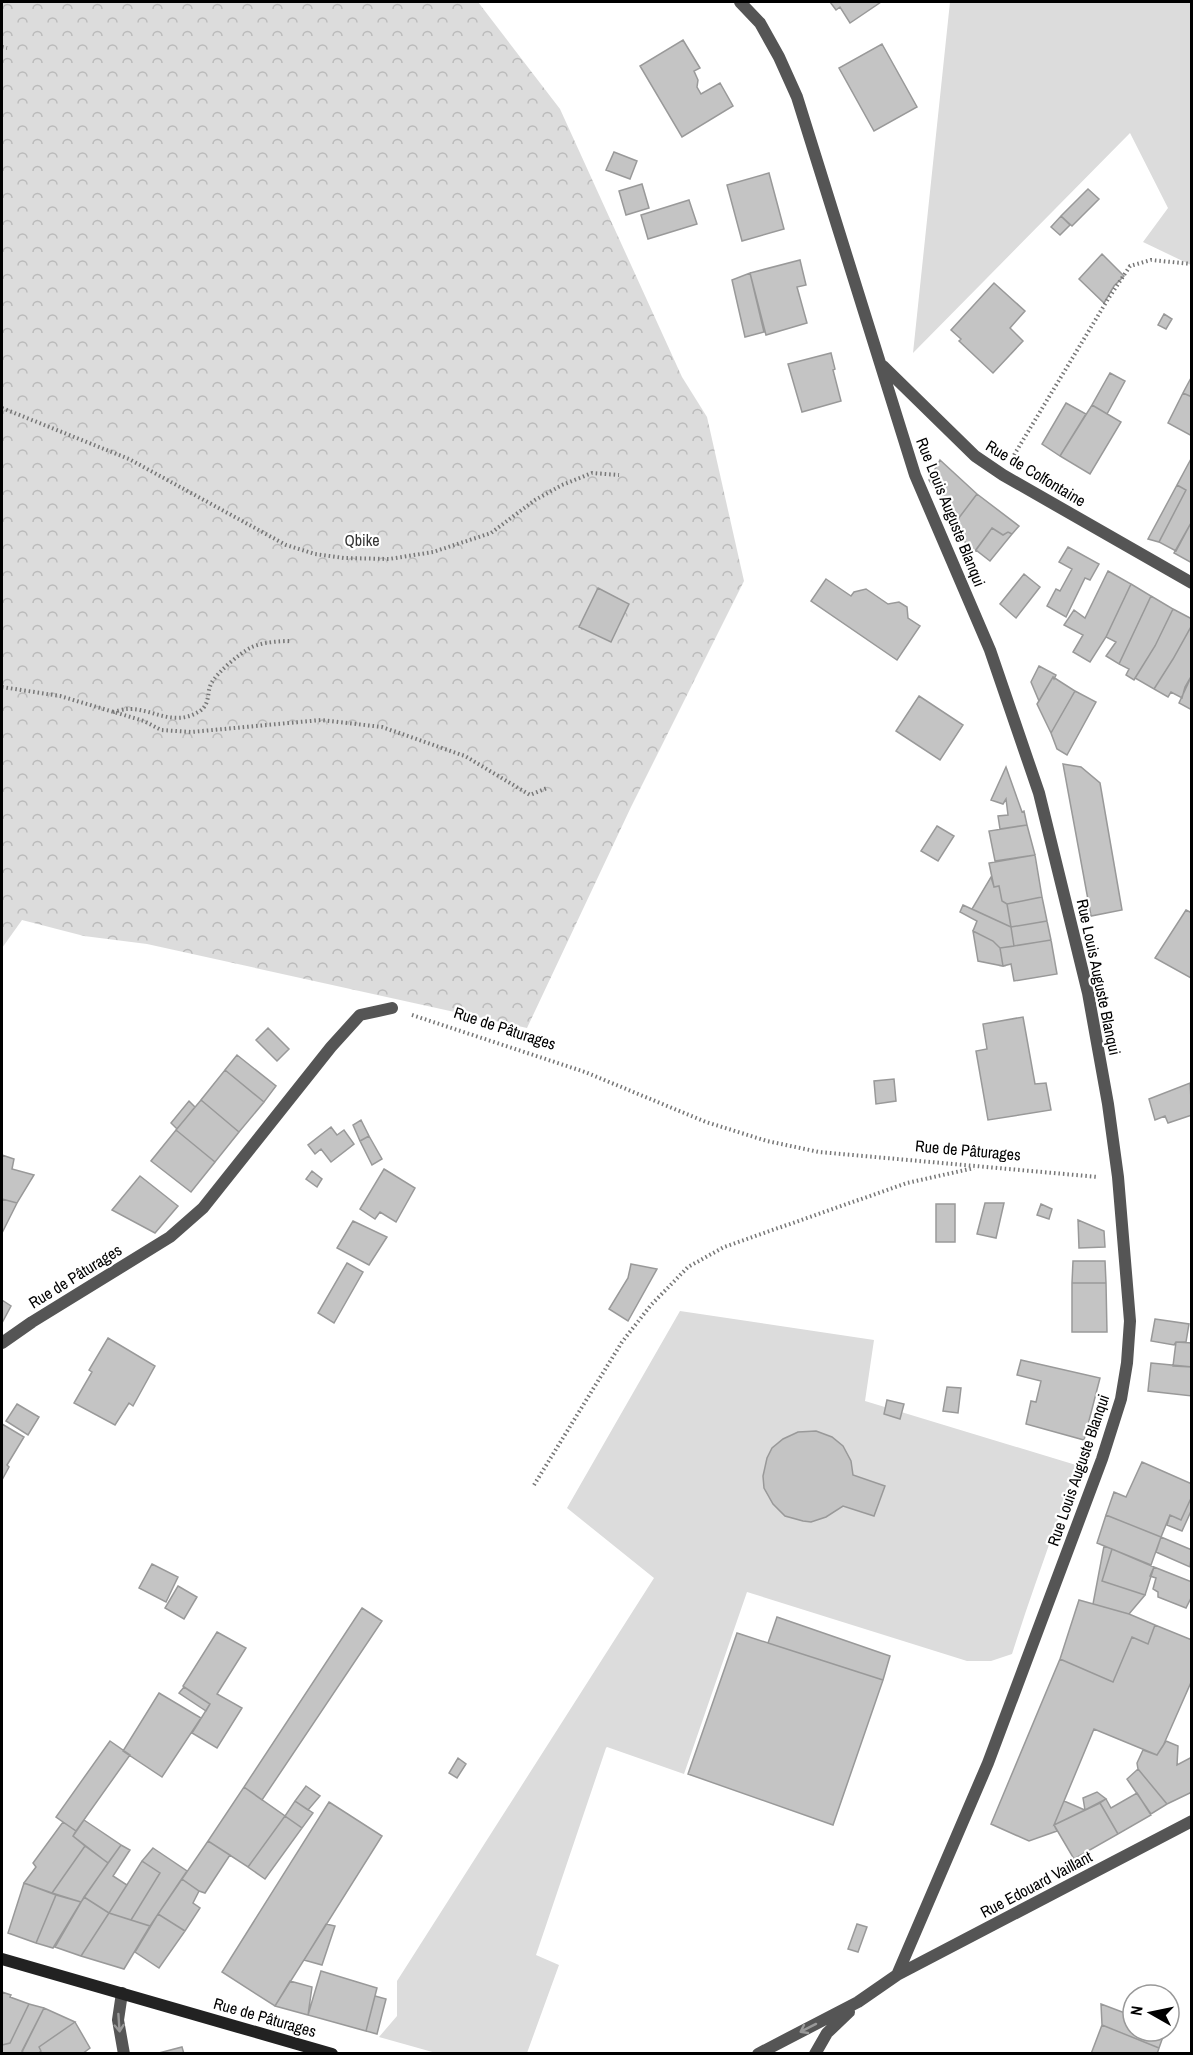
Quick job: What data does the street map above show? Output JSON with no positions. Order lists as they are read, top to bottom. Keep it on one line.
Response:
{"streets":{"street":["Rue de Colfontaine","Rue Louis Auguste Blanqui","Rue de Pâturages","Rue Edouard Vaillant"]},"crossings":[["Rue de Colfontaine","Rue Louis Auguste Blanqui"],["Rue Louis Auguste Blanqui","Rue de Pâturages"],["Rue Louis Auguste Blanqui","Rue Edouard Vaillant"]],"parks":["Qbike"],"north":"left"}
